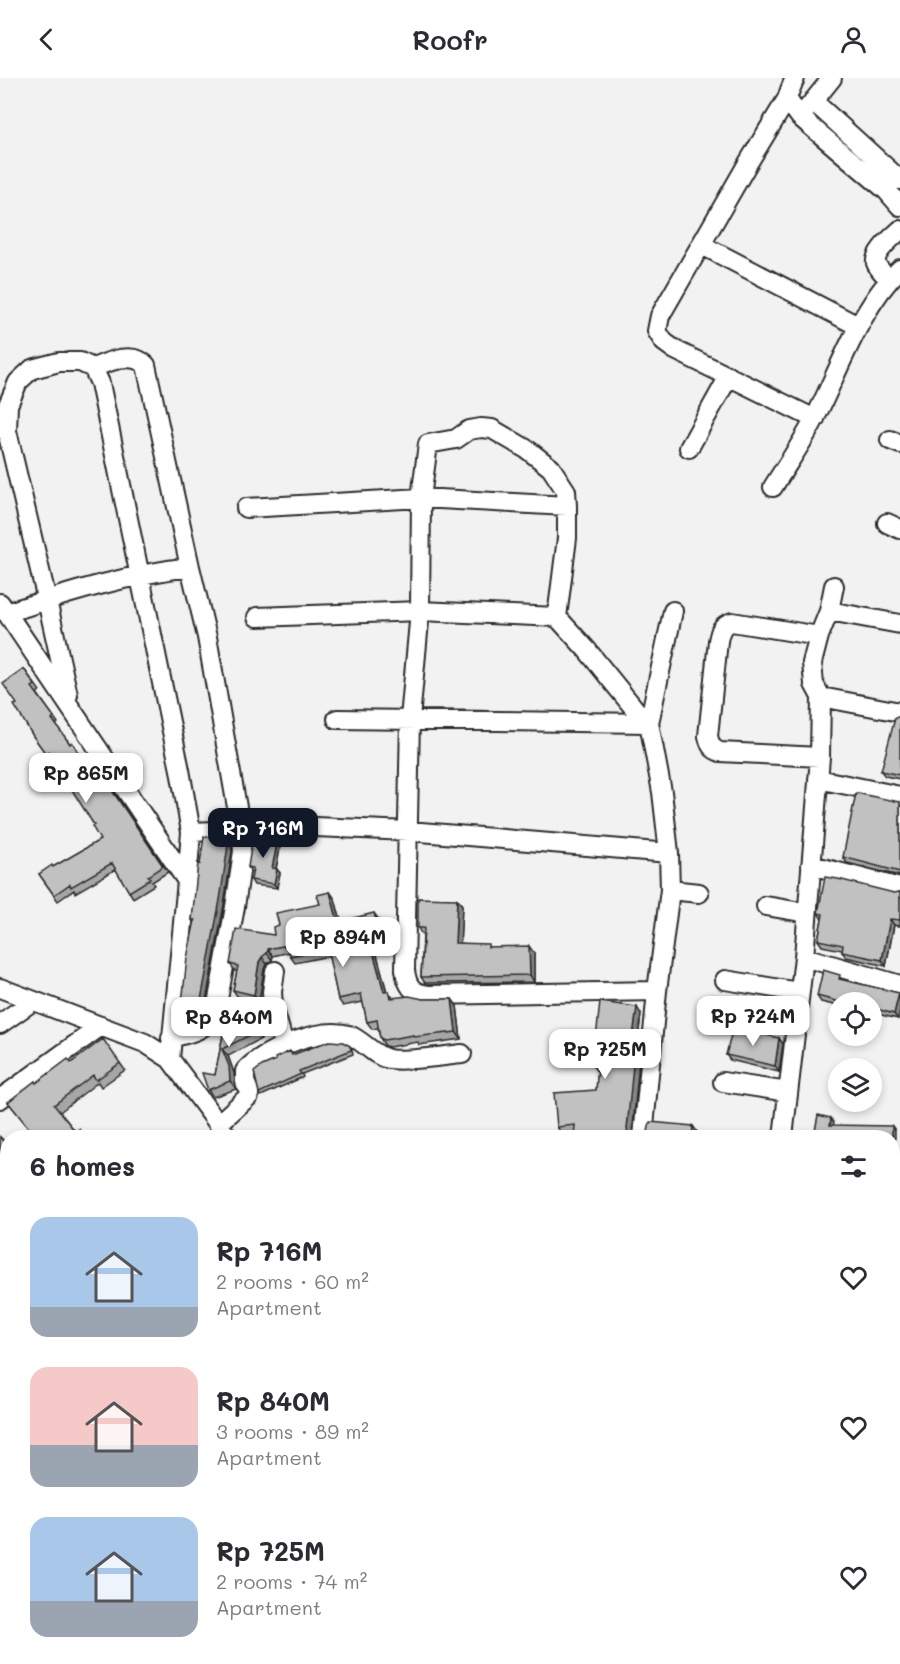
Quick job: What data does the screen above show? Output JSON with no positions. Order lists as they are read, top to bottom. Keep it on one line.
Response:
{"page":{"header":"Roofr","price":["Rp 865M","Rp 716M","Rp 894M","Rp 724M","Rp 840M","Rp 725M"],"heading":"6 homes","list":[{"name":"Rp 716M","note":"2 rooms · 60 m² · Apartment"},{"name":"Rp 840M","note":"3 rooms · 89 m² · Apartment"},{"name":"Rp 725M","note":"2 rooms · 74 m² · Apartment"}]}}
